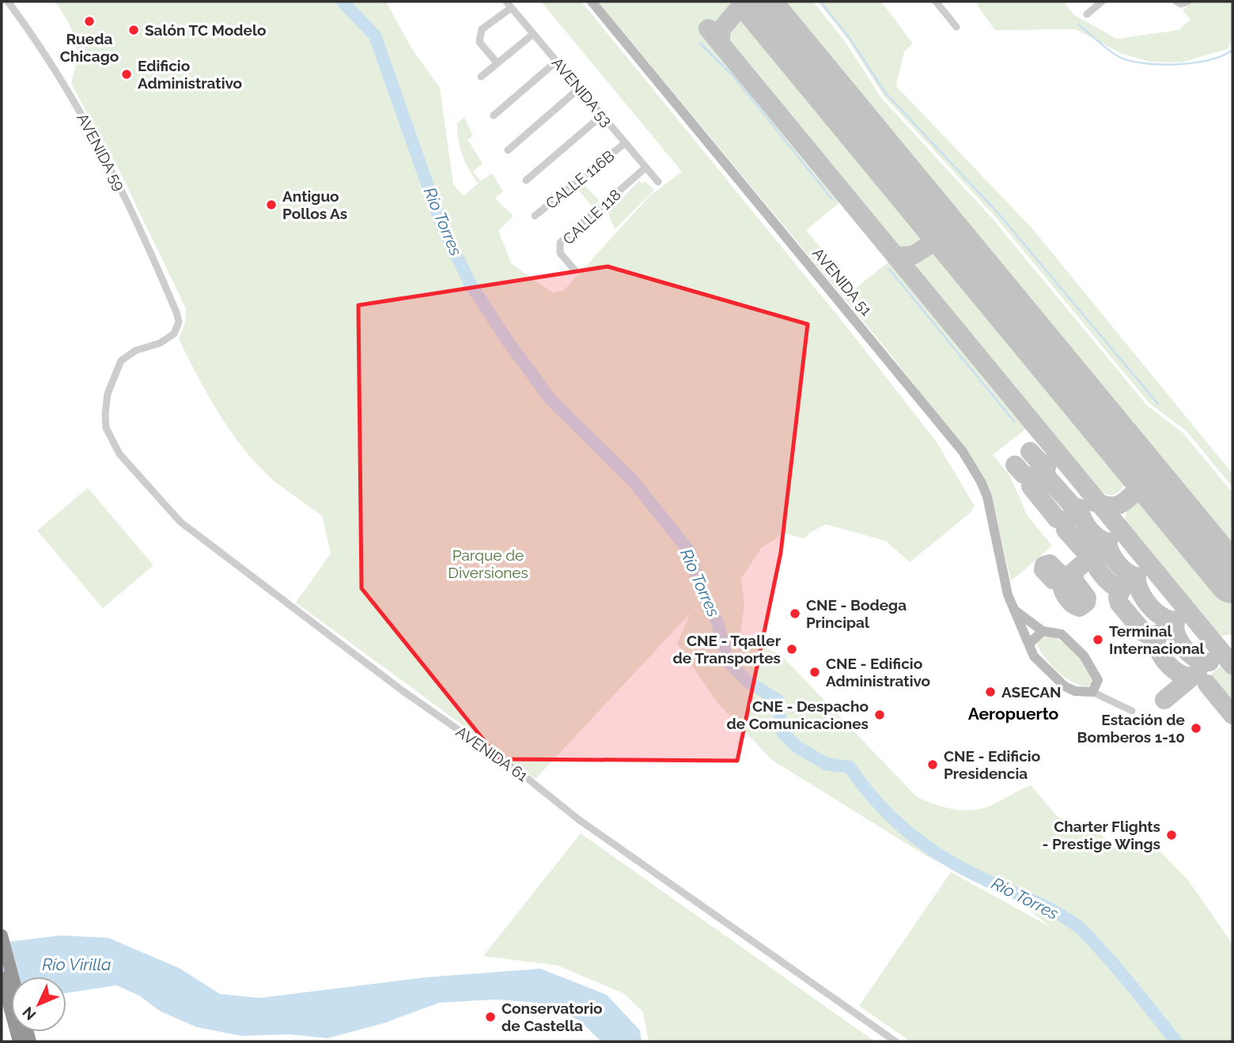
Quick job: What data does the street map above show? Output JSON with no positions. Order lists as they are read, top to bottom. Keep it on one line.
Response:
{"streets":{"main road":["AVENIDA 51"],"street":["AVENIDA 53","AVENIDA 59","CALLE 116B","CALLE 118","AVENIDA 61"]},"crossings":[["AVENIDA 53","CALLE 116B"],["AVENIDA 53","CALLE 118"],["AVENIDA 59","AVENIDA 61"]],"districts":["Aeropuerto"],"water":["Río Torres","Río Virilla"],"parks":["Parque de Diversiones"],"places":["Rueda Chicago","Salón TC Modelo","Edificio Administrativo","Antiguo Pollos As","CNE - Bodega Principal","Terminal Internacional","CNE - Tqaller de Transportes","CNE - Edificio Administrativo","ASECAN","CNE - Despacho de Comunicaciones","Estación de Bomberos 1-10","CNE - Edificio Presidencia","Charter Flights - Prestige Wings","Conservatorio de Castella"],"north":"bottom left"}
